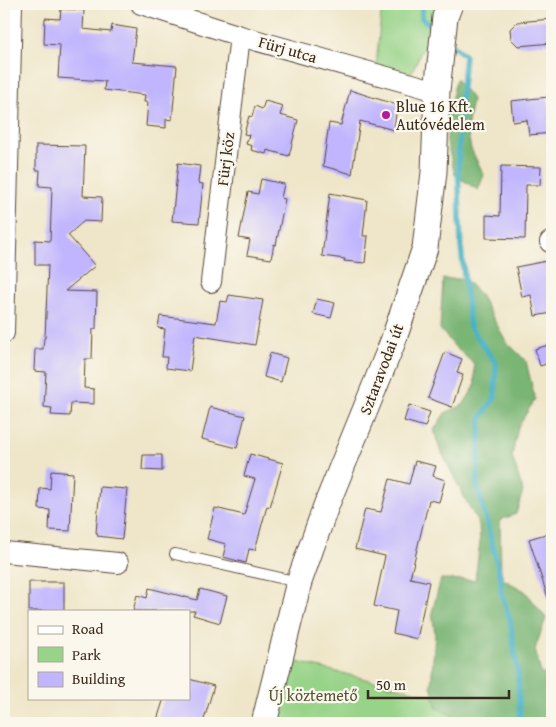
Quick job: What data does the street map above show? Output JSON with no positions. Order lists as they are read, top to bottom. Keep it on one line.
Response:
{"streets":{"street":["Fürj utca","Fürj köz","Sztaravodai út"]},"crossings":[["Fürj utca","Fürj köz"],["Fürj utca","Sztaravodai út"]],"parks":["Új köztemető"],"places":["Blue 16 Kft. Autóvédelem"],"legend":["Road","Park","Building"],"scale_bar":"50 m"}
